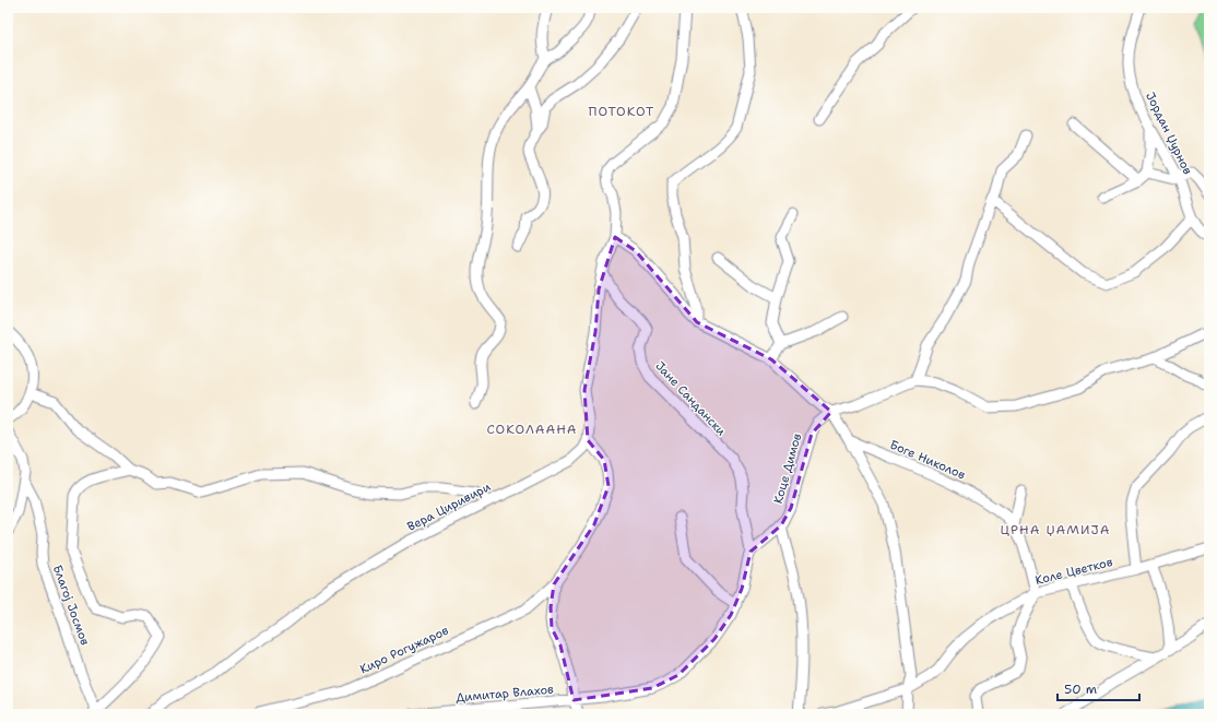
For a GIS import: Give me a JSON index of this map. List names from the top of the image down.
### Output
{
  "streets": {
    "street": [
      "Јордан Џурнов",
      "Јане Сандански",
      "Боге Николов",
      "Коце Димов",
      "Вера Циривири",
      "Коле Цветков",
      "Благој Јосмов",
      "Киро Рогужаров",
      "Димитар Влахов"
    ]
  },
  "crossings": [
    ["Јане Сандански", "Коце Димов"],
    ["Јане Сандански", "Димитар Влахов"],
    ["Боге Николов", "Коле Цветков"],
    ["Коце Димов", "Димитар Влахов"],
    ["Вера Циривири", "Киро Рогужаров"]
  ],
  "districts": ["ПОТОКОТ", "СОКОЛААНА", "ЦРНА ЏАМИЈА"],
  "scale_bar": "50 m"
}
